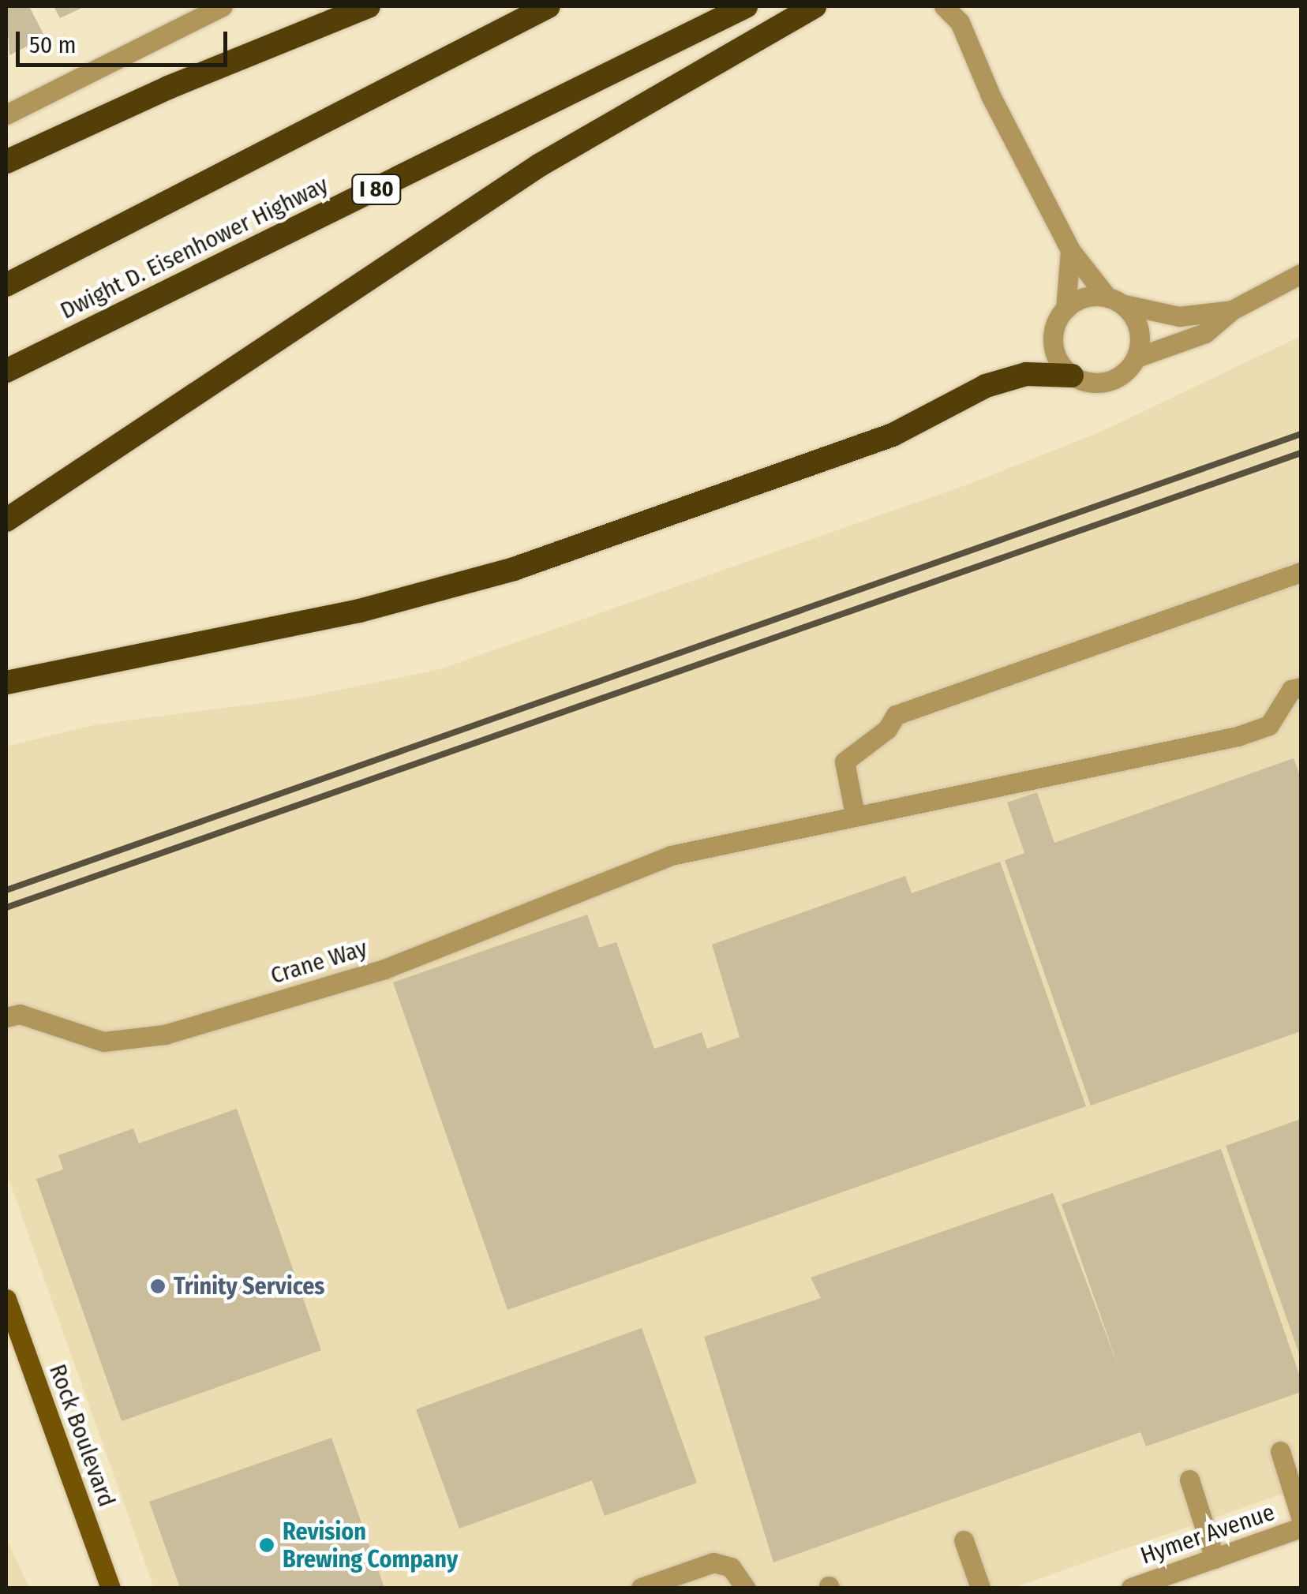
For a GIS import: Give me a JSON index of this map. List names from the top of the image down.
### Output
{
  "streets": {
    "highway": ["I 80", "Dwight D. Eisenhower Highway"],
    "main road": ["Rock Boulevard"],
    "street": ["Crane Way", "Hymer Avenue"]
  },
  "places": ["Trinity Services", "Revision Brewing Company"],
  "scale_bar": "50 m"
}
